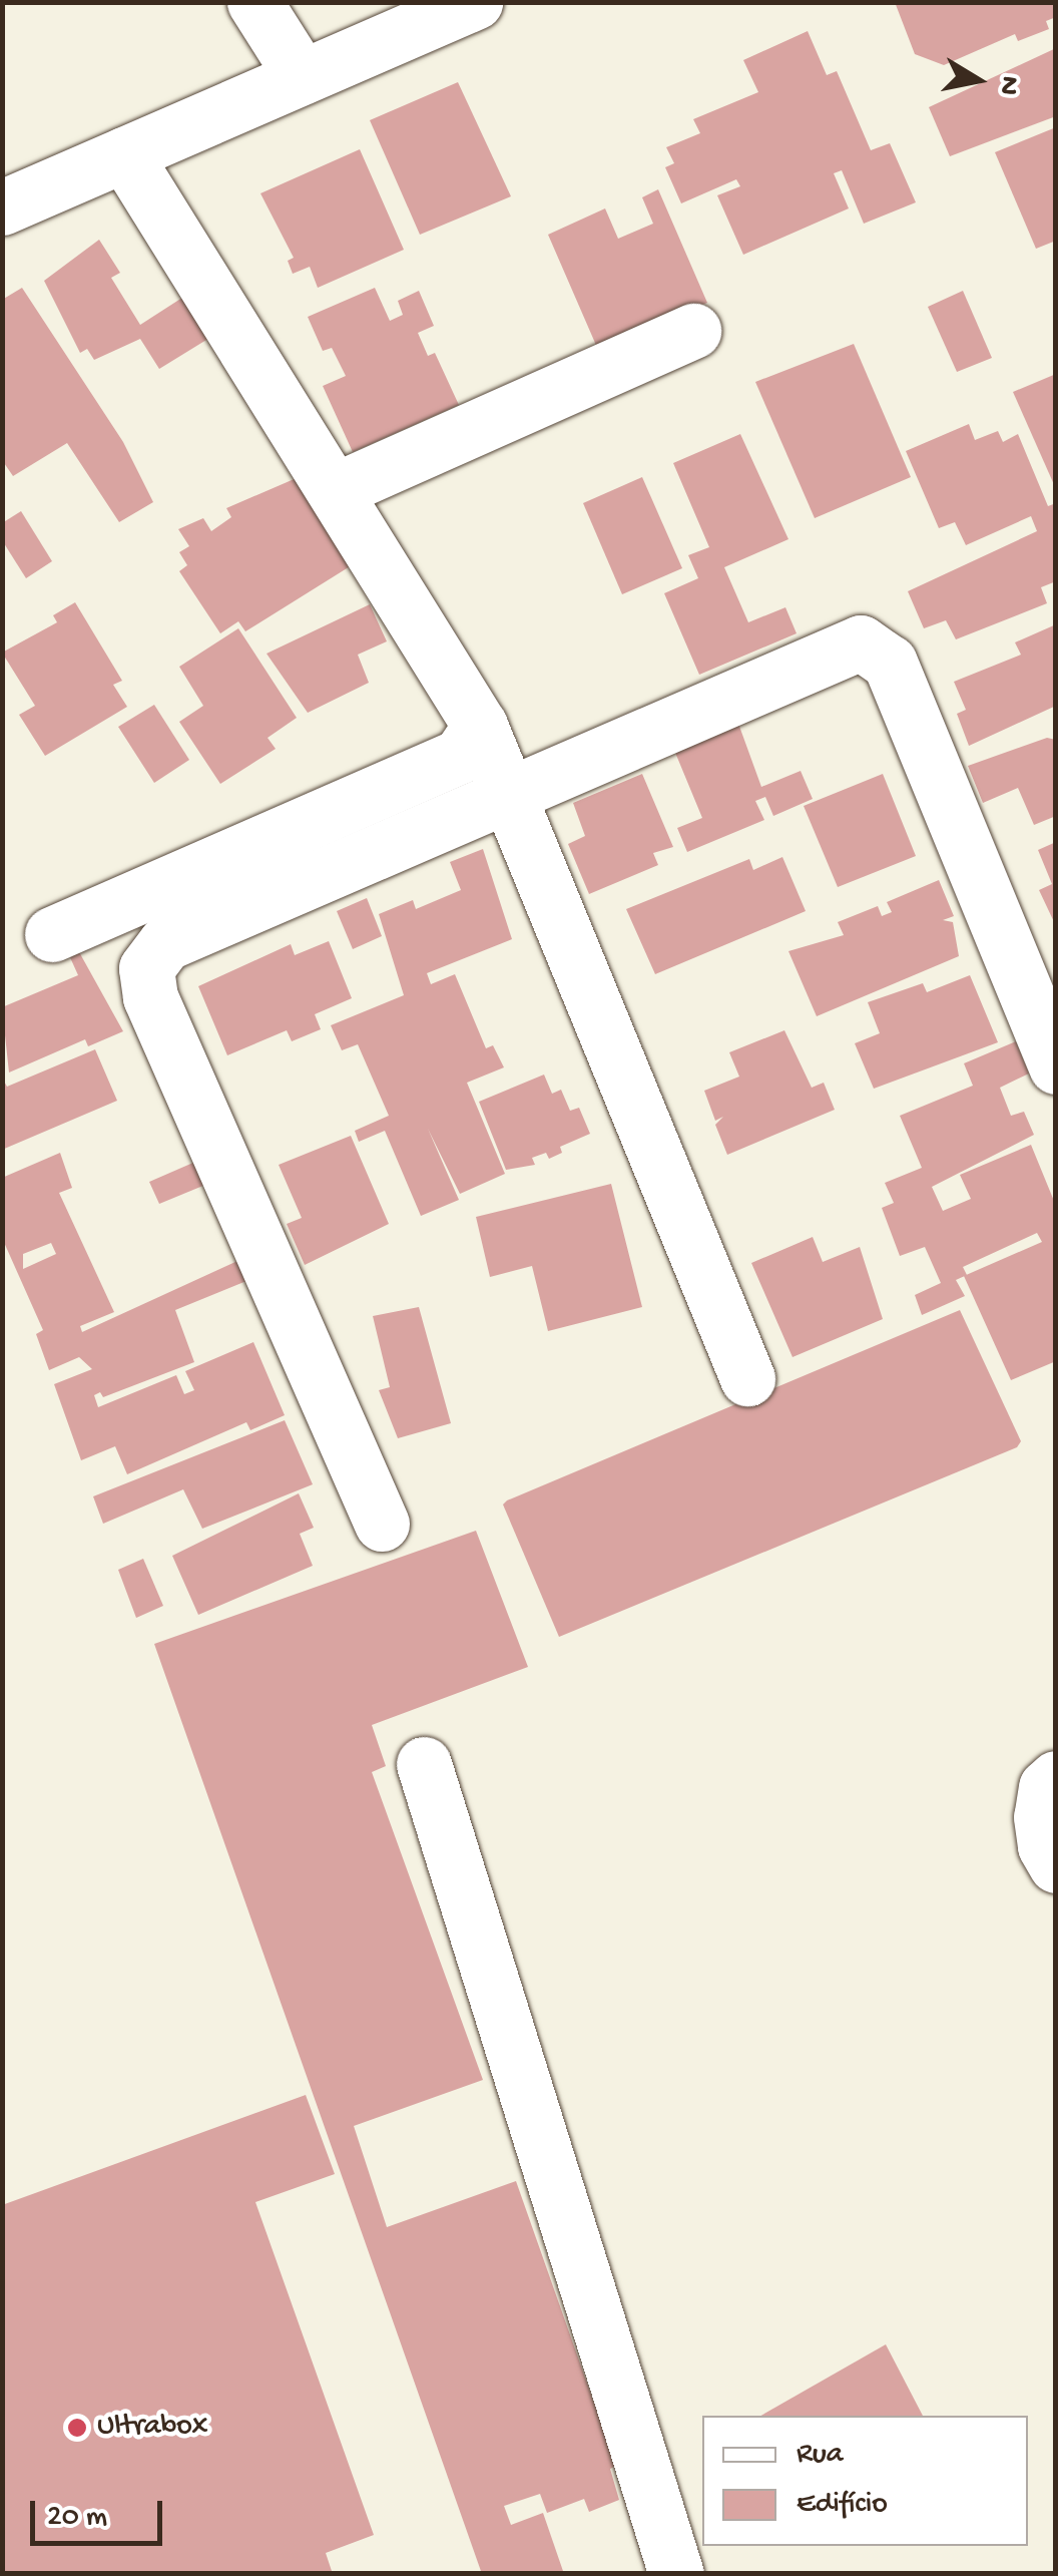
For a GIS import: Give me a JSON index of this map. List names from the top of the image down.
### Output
{
  "places": ["Ultrabox"],
  "legend": ["Rua", "Edifício"],
  "scale_bar": "20 m",
  "north": "right"
}
